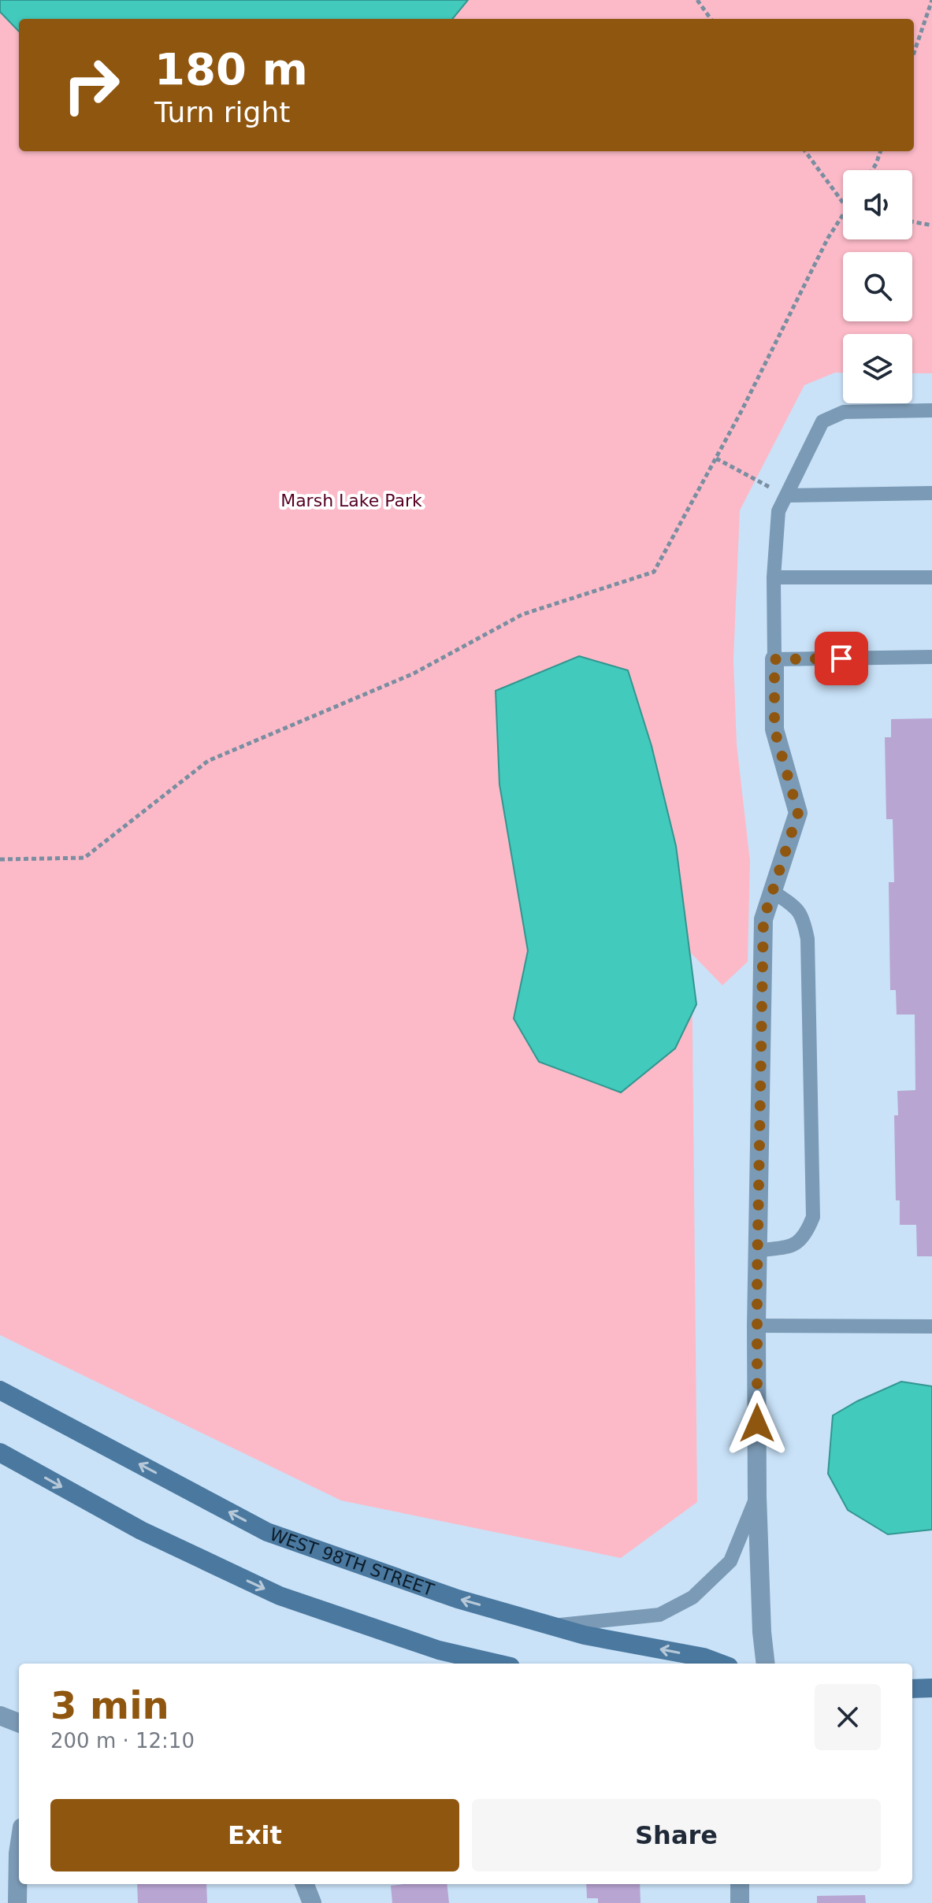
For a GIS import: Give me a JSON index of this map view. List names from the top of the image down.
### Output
{
  "streets": {
    "street": ["WEST 98TH STREET"]
  },
  "parks": ["Marsh Lake Park"],
  "page": {
    "turn": ["180 m", "Turn right"],
    "heading": ["3 min", "200 m · 12:10"],
    "buttons": ["Exit", "Share"]
  }
}
